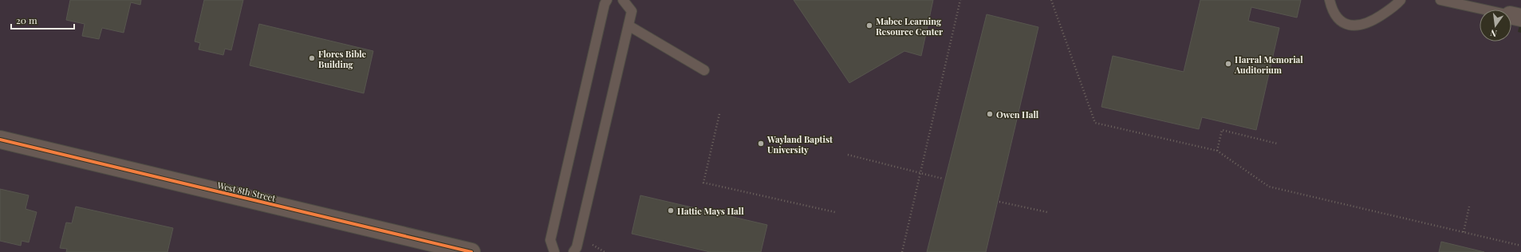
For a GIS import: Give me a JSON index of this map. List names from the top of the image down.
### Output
{
  "streets": {
    "street": ["West 8th Street"]
  },
  "places": [
    "Mabee Learning Resource Center",
    "Flores Bible Building",
    "Harral Memorial Auditorium",
    "Owen Hall",
    "Wayland Baptist University",
    "Hattie Mays Hall"
  ],
  "scale_bar": "20 m",
  "north": "bottom"
}
